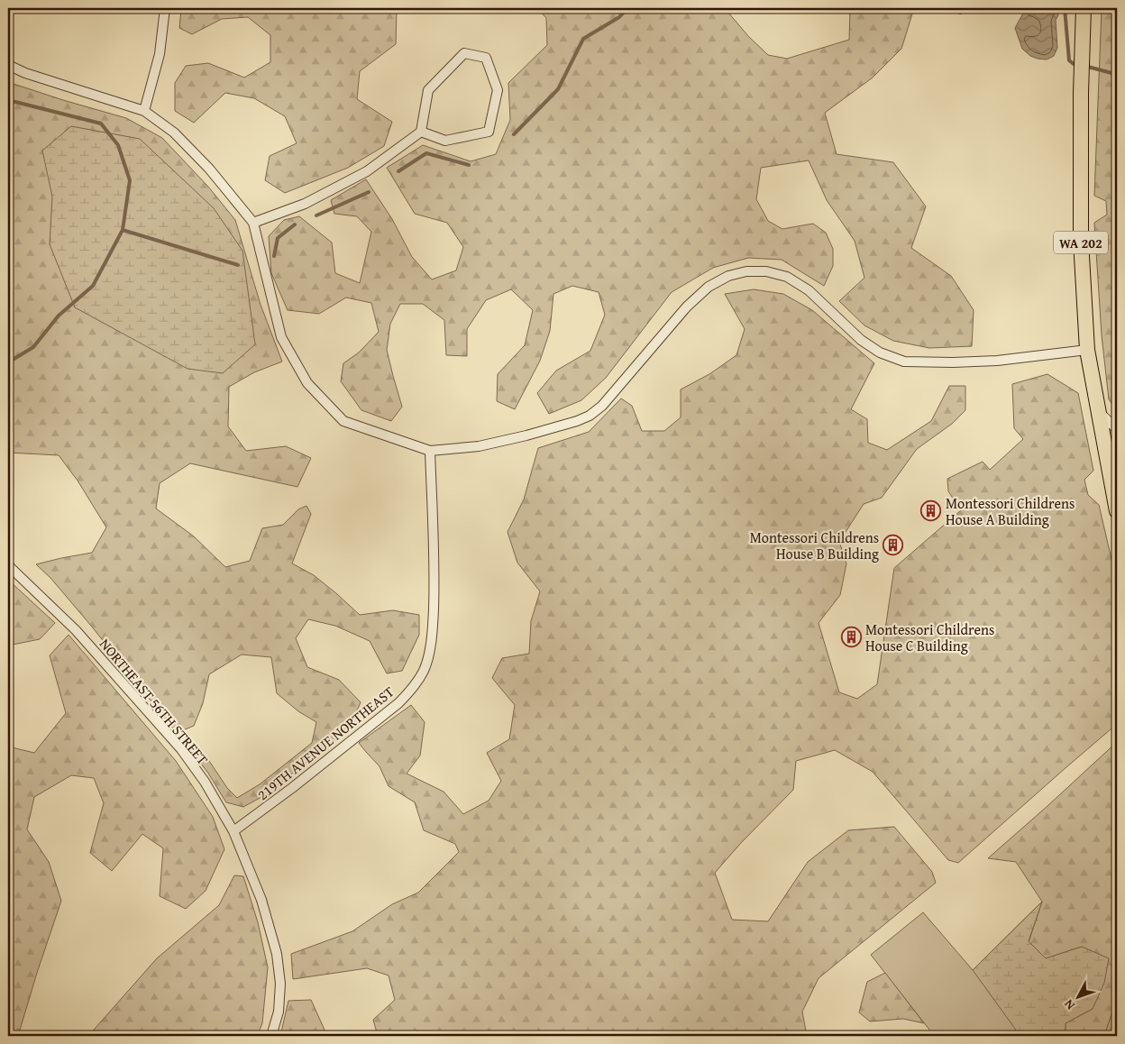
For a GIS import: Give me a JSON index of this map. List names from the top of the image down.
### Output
{
  "streets": {
    "main road": ["WA 202"],
    "street": ["NORTHEAST 56TH STREET", "219TH AVENUE NORTHEAST"]
  },
  "crossings": [
    ["NORTHEAST 56TH STREET", "219TH AVENUE NORTHEAST"]
  ],
  "places": {
    "building": ["Montessori Childrens House A Building", "Montessori Childrens House B Building", "Montessori Childrens House C Building"]
  },
  "north": "bottom left"
}
